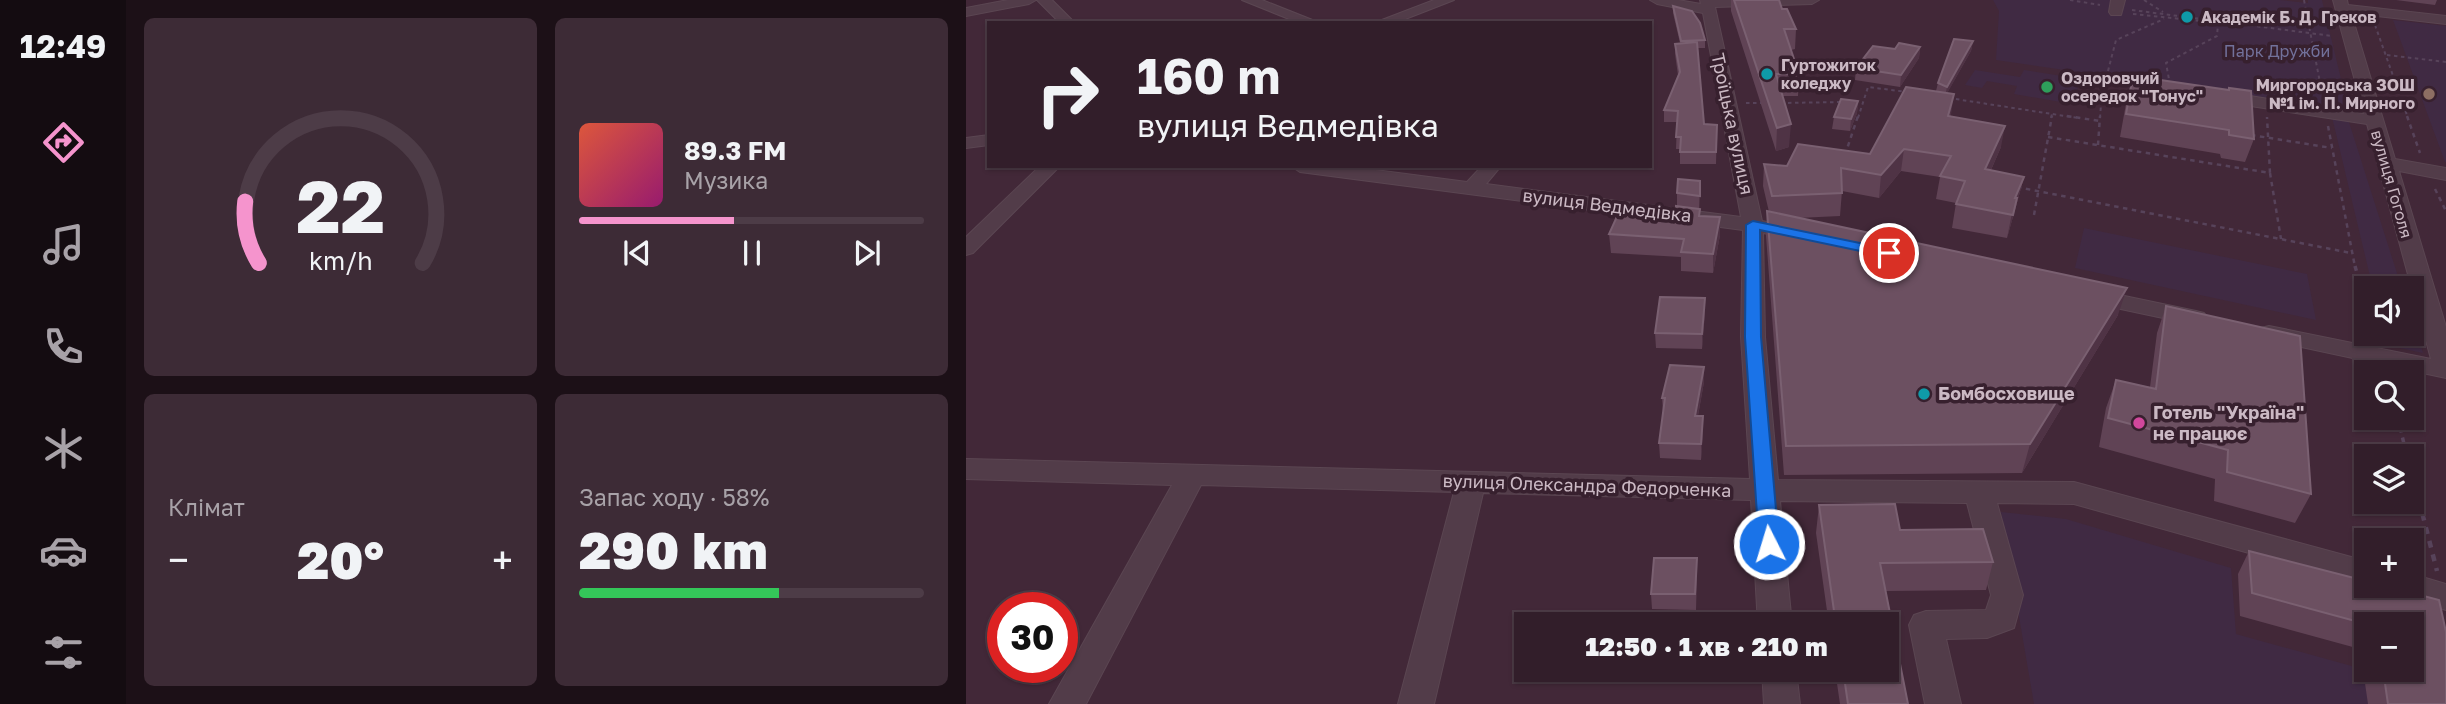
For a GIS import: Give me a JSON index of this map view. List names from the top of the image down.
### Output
{
  "streets": {
    "street": [
      "Троїцька вулиця",
      "вулиця Гоголя",
      "вулиця Ведмедівка",
      "вулиця Олександра Федорченка"
    ]
  },
  "crossings": [
    ["Троїцька вулиця", "вулиця Ведмедівка"],
    ["Троїцька вулиця", "вулиця Олександра Федорченка"]
  ],
  "parks": ["Парк Дружби"],
  "places": [
    "Академік Б. Д. Греков",
    "Гуртожиток коледжу",
    "Оздоровчий осередок \"Тонус\"",
    "Миргородська ЗОШ №1 ім. П. Мирного",
    "Бомбосховище",
    "Готель \"Україна\" не працює"
  ],
  "page": {
    "tabs": "12:49",
    "turn": ["160 m", "вулиця Ведмедівка"],
    "song": ["89.3 FM", "Музика"],
    "map_buttons": ["+", "−"],
    "tile": [
      "Клімат",
      ["Запас ходу · 58%", "290 km"]
    ],
    "heat": ["−", "20°", "+"],
    "limit": "30",
    "trip": "12:50 · 1 хв · 210 m",
    "gauge": ["22", "km/h"]
  }
}
